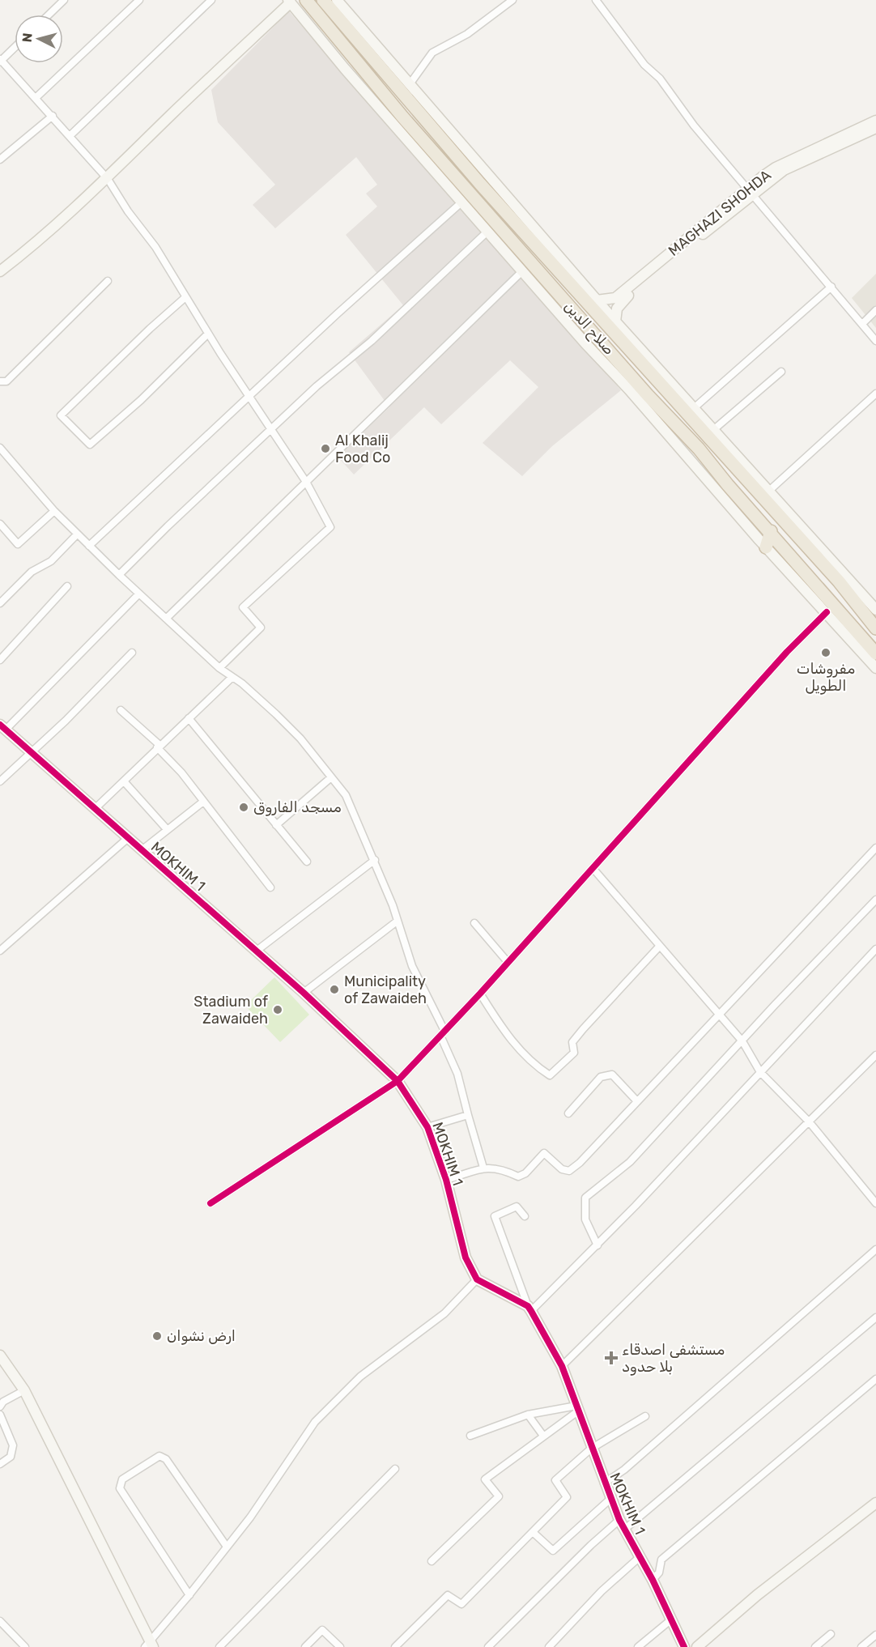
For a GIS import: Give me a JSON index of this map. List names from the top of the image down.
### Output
{
  "streets": {
    "highway": ["صلاح الدين"],
    "street": ["MAGHAZI SHOHDA", "MOKHIM 1"]
  },
  "crossings": [
    ["MAGHAZI SHOHDA", "صلاح الدين"]
  ],
  "places": {
    "other": [
      "Al Khalij Food Co",
      "مفروشات الطويل",
      "مسجد الفاروق",
      "Municipality of Zawaideh",
      "Stadium of Zawaideh",
      "ارض نشوان"
    ],
    "health": ["مستشفى اصدقاء بلا حدود"]
  },
  "north": "left"
}
